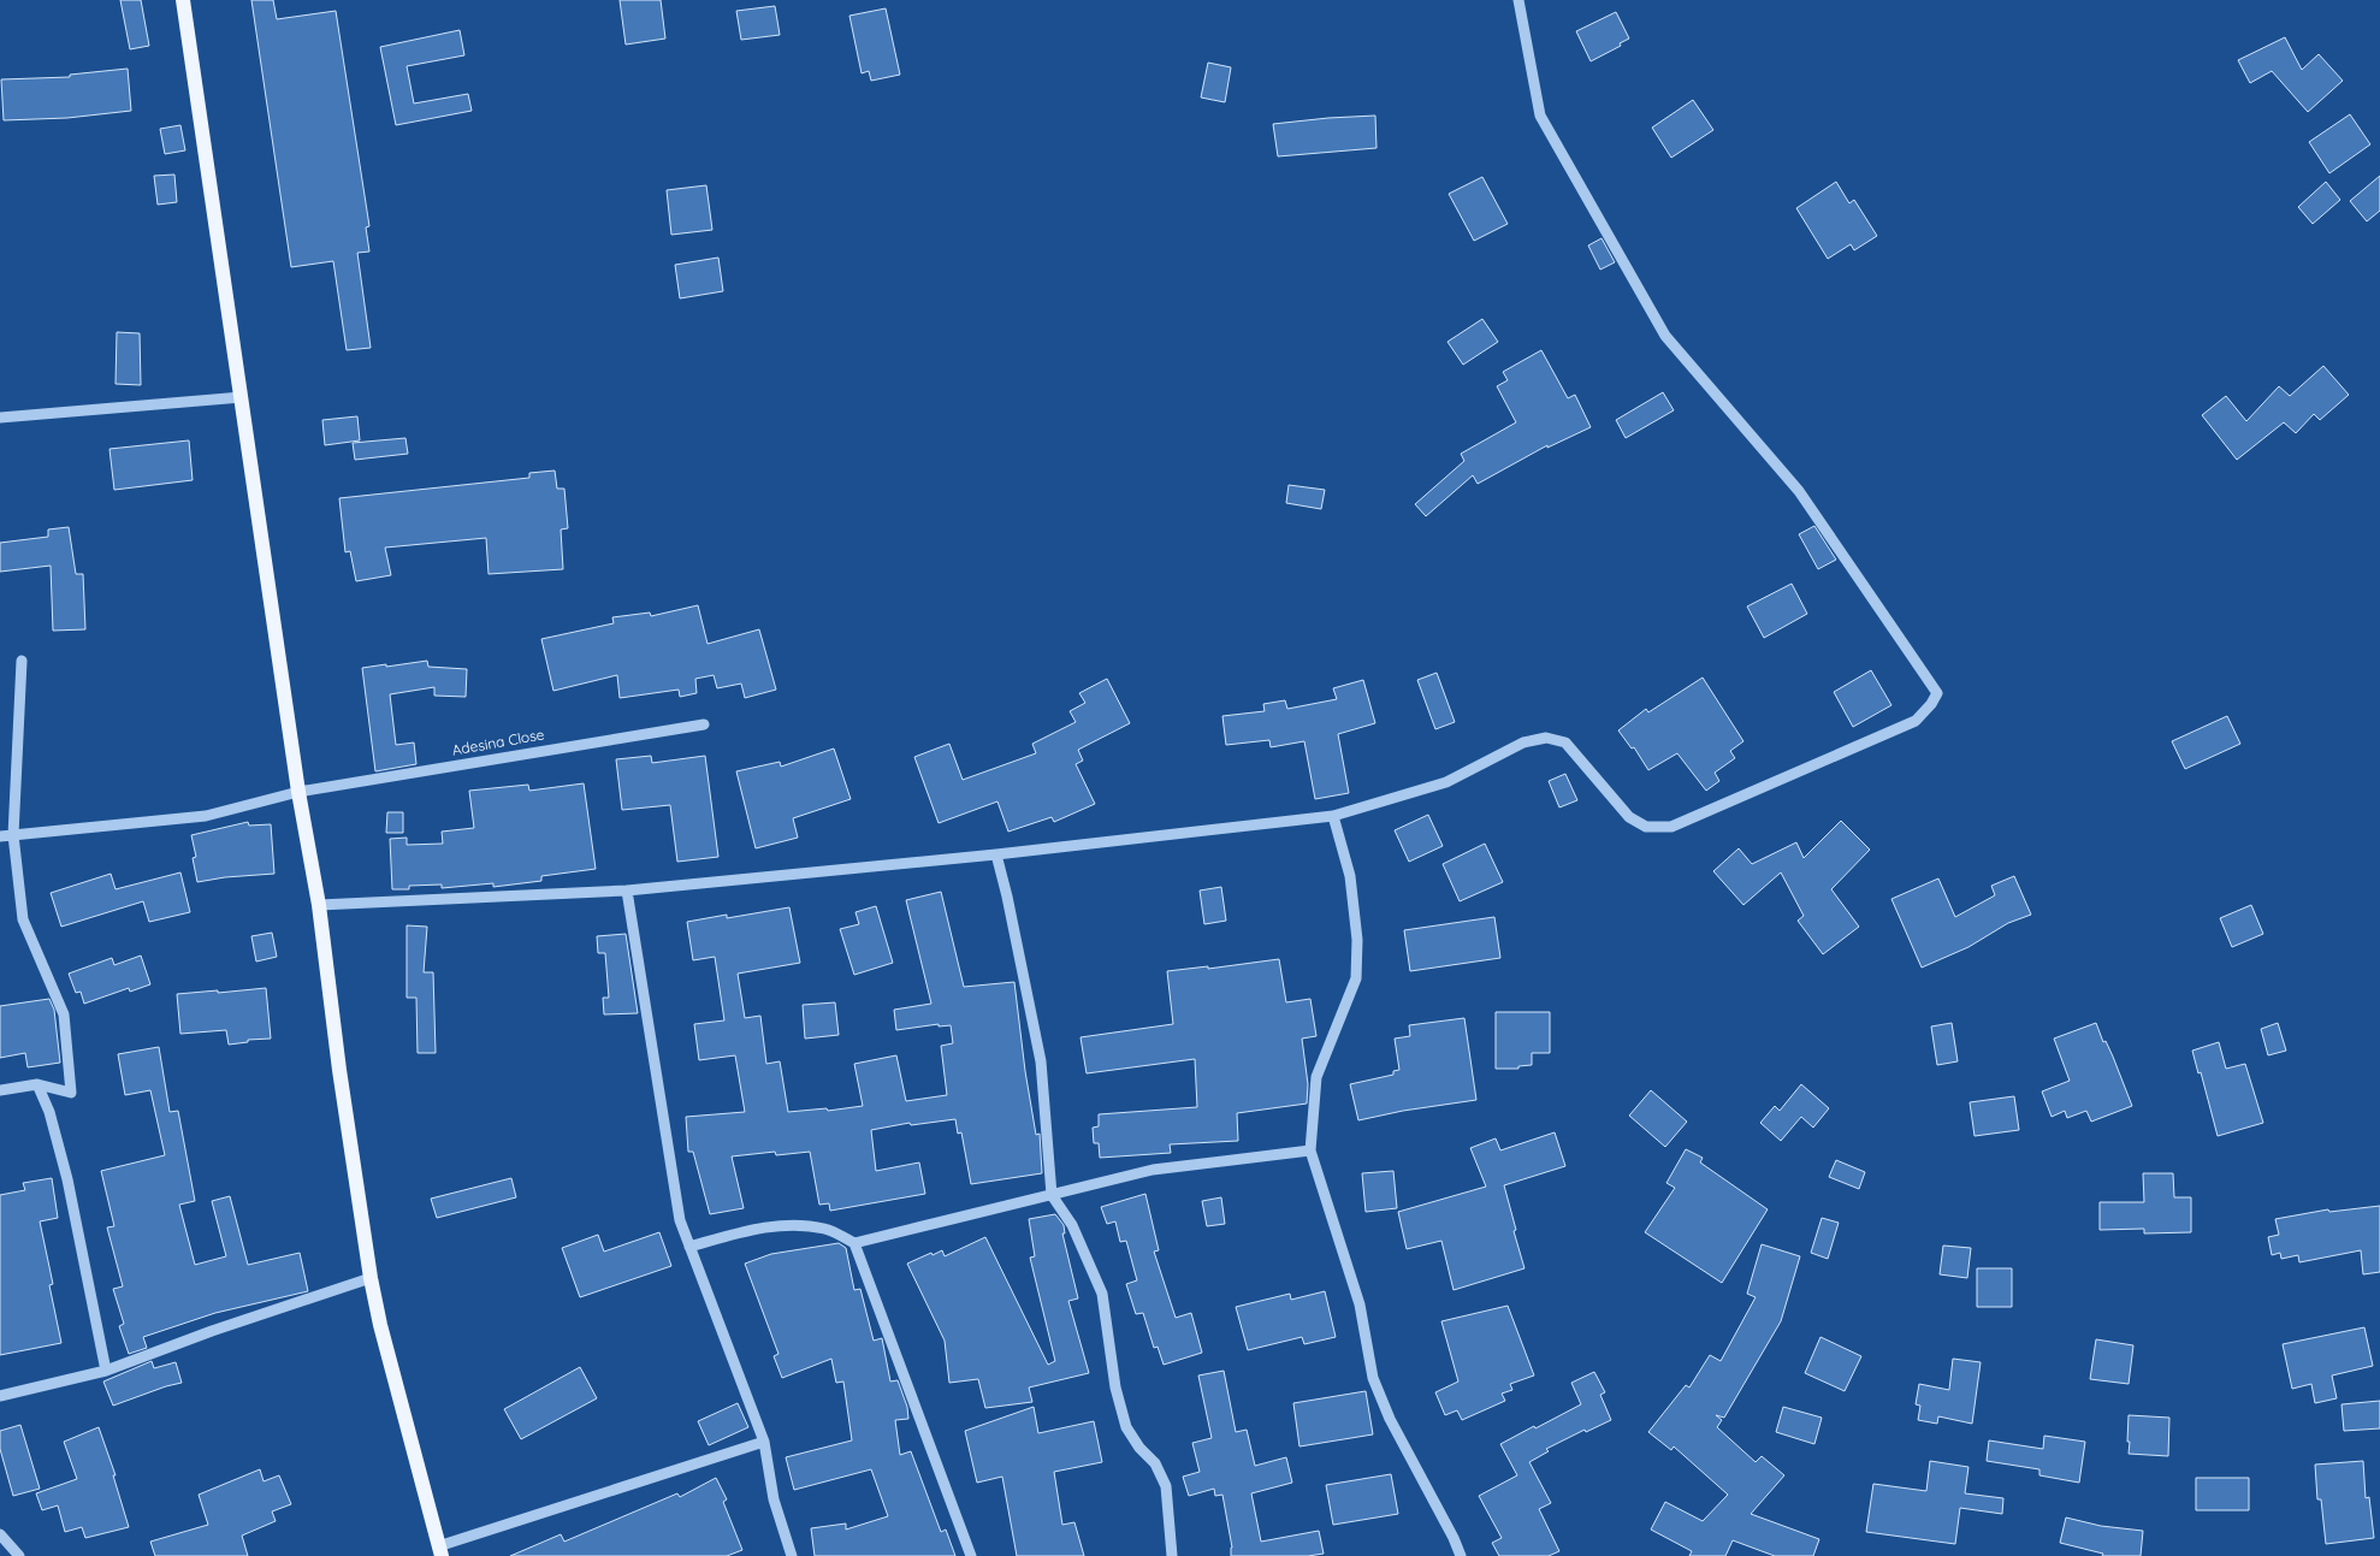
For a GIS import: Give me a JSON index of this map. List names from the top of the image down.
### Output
{
  "streets": {
    "street": ["Adesina Close"]
  }
}
